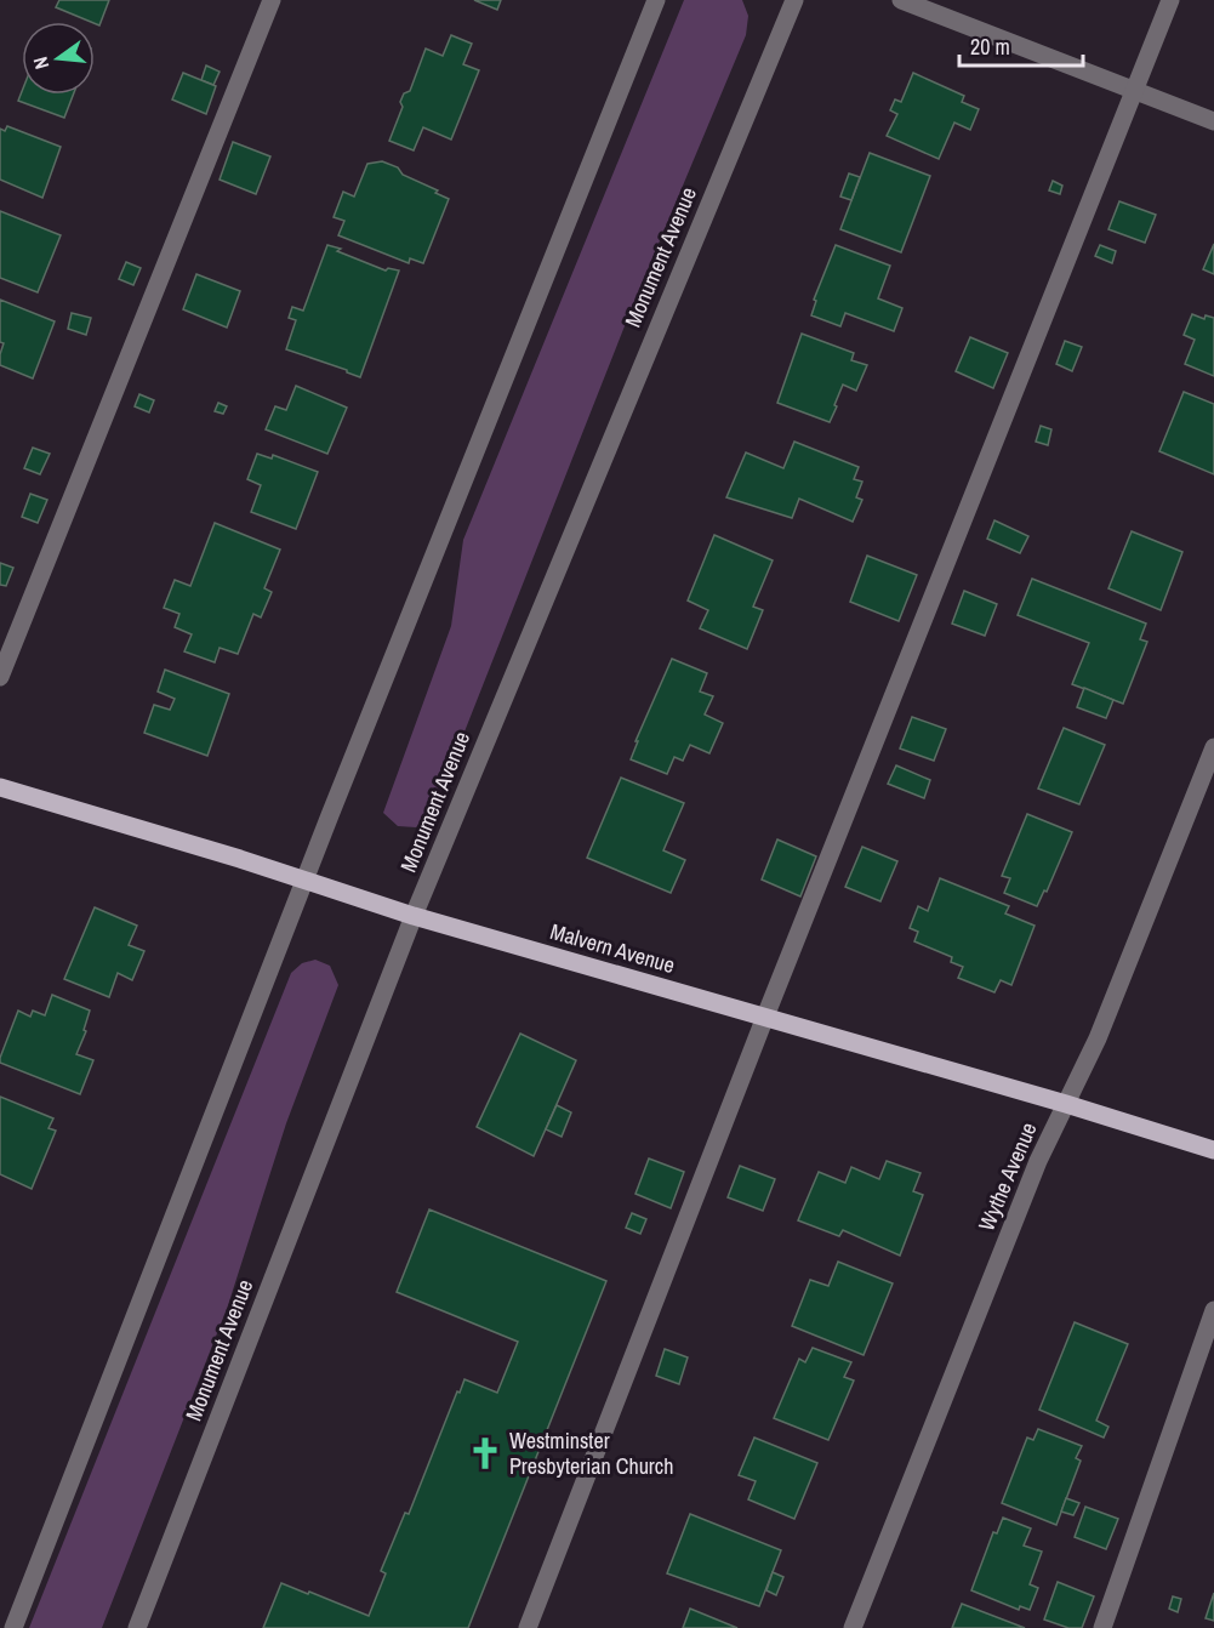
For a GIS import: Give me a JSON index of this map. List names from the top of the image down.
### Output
{
  "streets": {
    "main road": ["Malvern Avenue"],
    "street": ["Monument Avenue", "Wythe Avenue"]
  },
  "crossings": [
    ["Monument Avenue", "Malvern Avenue"],
    ["Malvern Avenue", "Wythe Avenue"]
  ],
  "places": {
    "church": ["Westminster Presbyterian Church"]
  },
  "scale_bar": "20 m",
  "north": "left"
}
